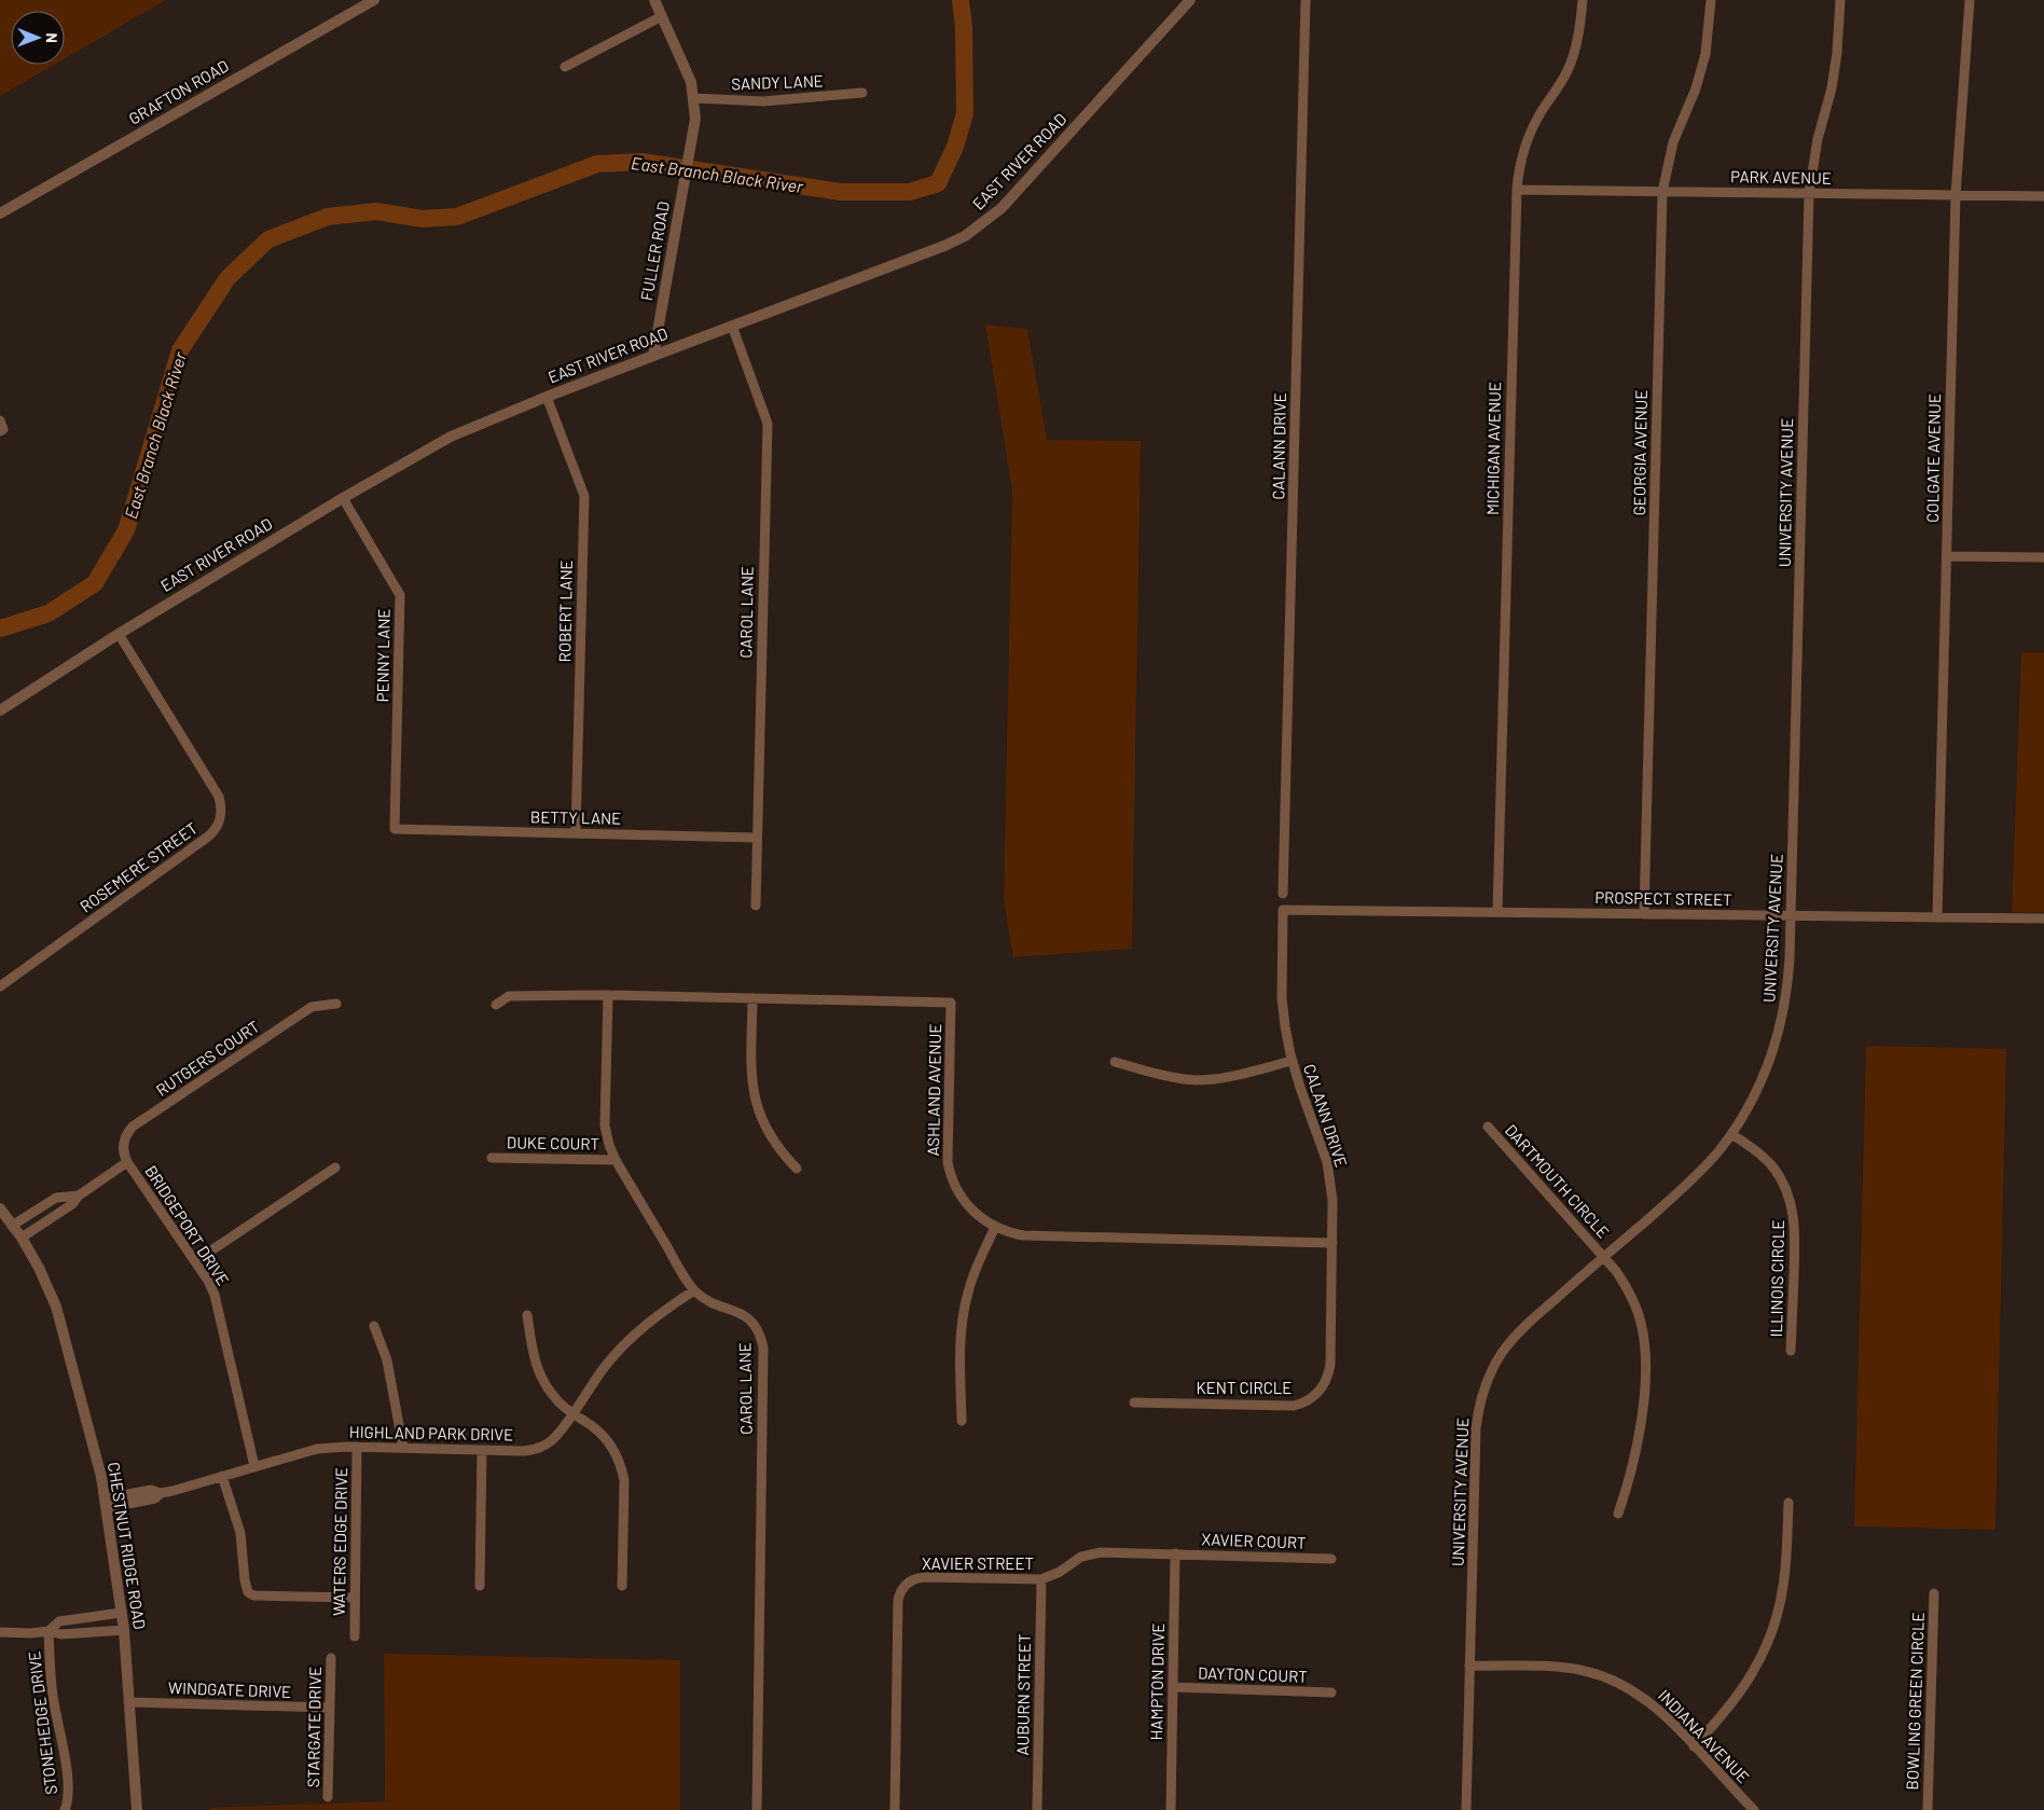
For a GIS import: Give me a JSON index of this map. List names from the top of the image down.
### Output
{
  "streets": {
    "street": [
      "SANDY LANE",
      "GRAFTON ROAD",
      "EAST RIVER ROAD",
      "PARK AVENUE",
      "FULLER ROAD",
      "CALANN DRIVE",
      "MICHIGAN AVENUE",
      "GEORGIA AVENUE",
      "COLGATE AVENUE",
      "UNIVERSITY AVENUE",
      "ROBERT LANE",
      "CAROL LANE",
      "PENNY LANE",
      "BETTY LANE",
      "ROSEMERE STREET",
      "PROSPECT STREET",
      "RUTGERS COURT",
      "ASHLAND AVENUE",
      "DUKE COURT",
      "DARTMOUTH CIRCLE",
      "BRIDGEPORT DRIVE",
      "ILLINOIS CIRCLE",
      "KENT CIRCLE",
      "HIGHLAND PARK DRIVE",
      "WATERS EDGE DRIVE",
      "XAVIER COURT",
      "CHESTNUT RIDGE ROAD",
      "XAVIER STREET",
      "DAYTON COURT",
      "HAMPTON DRIVE",
      "WINDGATE DRIVE",
      "AUBURN STREET",
      "BOWLING GREEN CIRCLE",
      "STONEHEDGE DRIVE",
      "STARGATE DRIVE",
      "INDIANA AVENUE"
    ]
  },
  "crossings": [
    ["SANDY LANE", "FULLER ROAD"],
    ["EAST RIVER ROAD", "FULLER ROAD"],
    ["EAST RIVER ROAD", "ROBERT LANE"],
    ["EAST RIVER ROAD", "CAROL LANE"],
    ["EAST RIVER ROAD", "PENNY LANE"],
    ["EAST RIVER ROAD", "ROSEMERE STREET"],
    ["PARK AVENUE", "MICHIGAN AVENUE"],
    ["PARK AVENUE", "GEORGIA AVENUE"],
    ["PARK AVENUE", "COLGATE AVENUE"],
    ["PARK AVENUE", "UNIVERSITY AVENUE"],
    ["CALANN DRIVE", "PROSPECT STREET"],
    ["CALANN DRIVE", "ASHLAND AVENUE"],
    ["CALANN DRIVE", "KENT CIRCLE"],
    ["MICHIGAN AVENUE", "PROSPECT STREET"],
    ["GEORGIA AVENUE", "PROSPECT STREET"],
    ["COLGATE AVENUE", "PROSPECT STREET"],
    ["UNIVERSITY AVENUE", "PROSPECT STREET"],
    ["UNIVERSITY AVENUE", "DARTMOUTH CIRCLE"],
    ["UNIVERSITY AVENUE", "ILLINOIS CIRCLE"],
    ["UNIVERSITY AVENUE", "INDIANA AVENUE"],
    ["ROBERT LANE", "BETTY LANE"],
    ["CAROL LANE", "BETTY LANE"],
    ["CAROL LANE", "ASHLAND AVENUE"],
    ["CAROL LANE", "DUKE COURT"],
    ["CAROL LANE", "HIGHLAND PARK DRIVE"],
    ["PENNY LANE", "BETTY LANE"],
    ["RUTGERS COURT", "BRIDGEPORT DRIVE"],
    ["BRIDGEPORT DRIVE", "HIGHLAND PARK DRIVE"],
    ["BRIDGEPORT DRIVE", "CHESTNUT RIDGE ROAD"],
    ["HIGHLAND PARK DRIVE", "WATERS EDGE DRIVE"],
    ["HIGHLAND PARK DRIVE", "CHESTNUT RIDGE ROAD"],
    ["XAVIER COURT", "XAVIER STREET"],
    ["XAVIER COURT", "HAMPTON DRIVE"],
    ["CHESTNUT RIDGE ROAD", "WINDGATE DRIVE"],
    ["XAVIER STREET", "HAMPTON DRIVE"],
    ["XAVIER STREET", "AUBURN STREET"],
    ["DAYTON COURT", "HAMPTON DRIVE"],
    ["WINDGATE DRIVE", "STARGATE DRIVE"]
  ],
  "water": ["East Branch Black River"],
  "north": "right"
}
